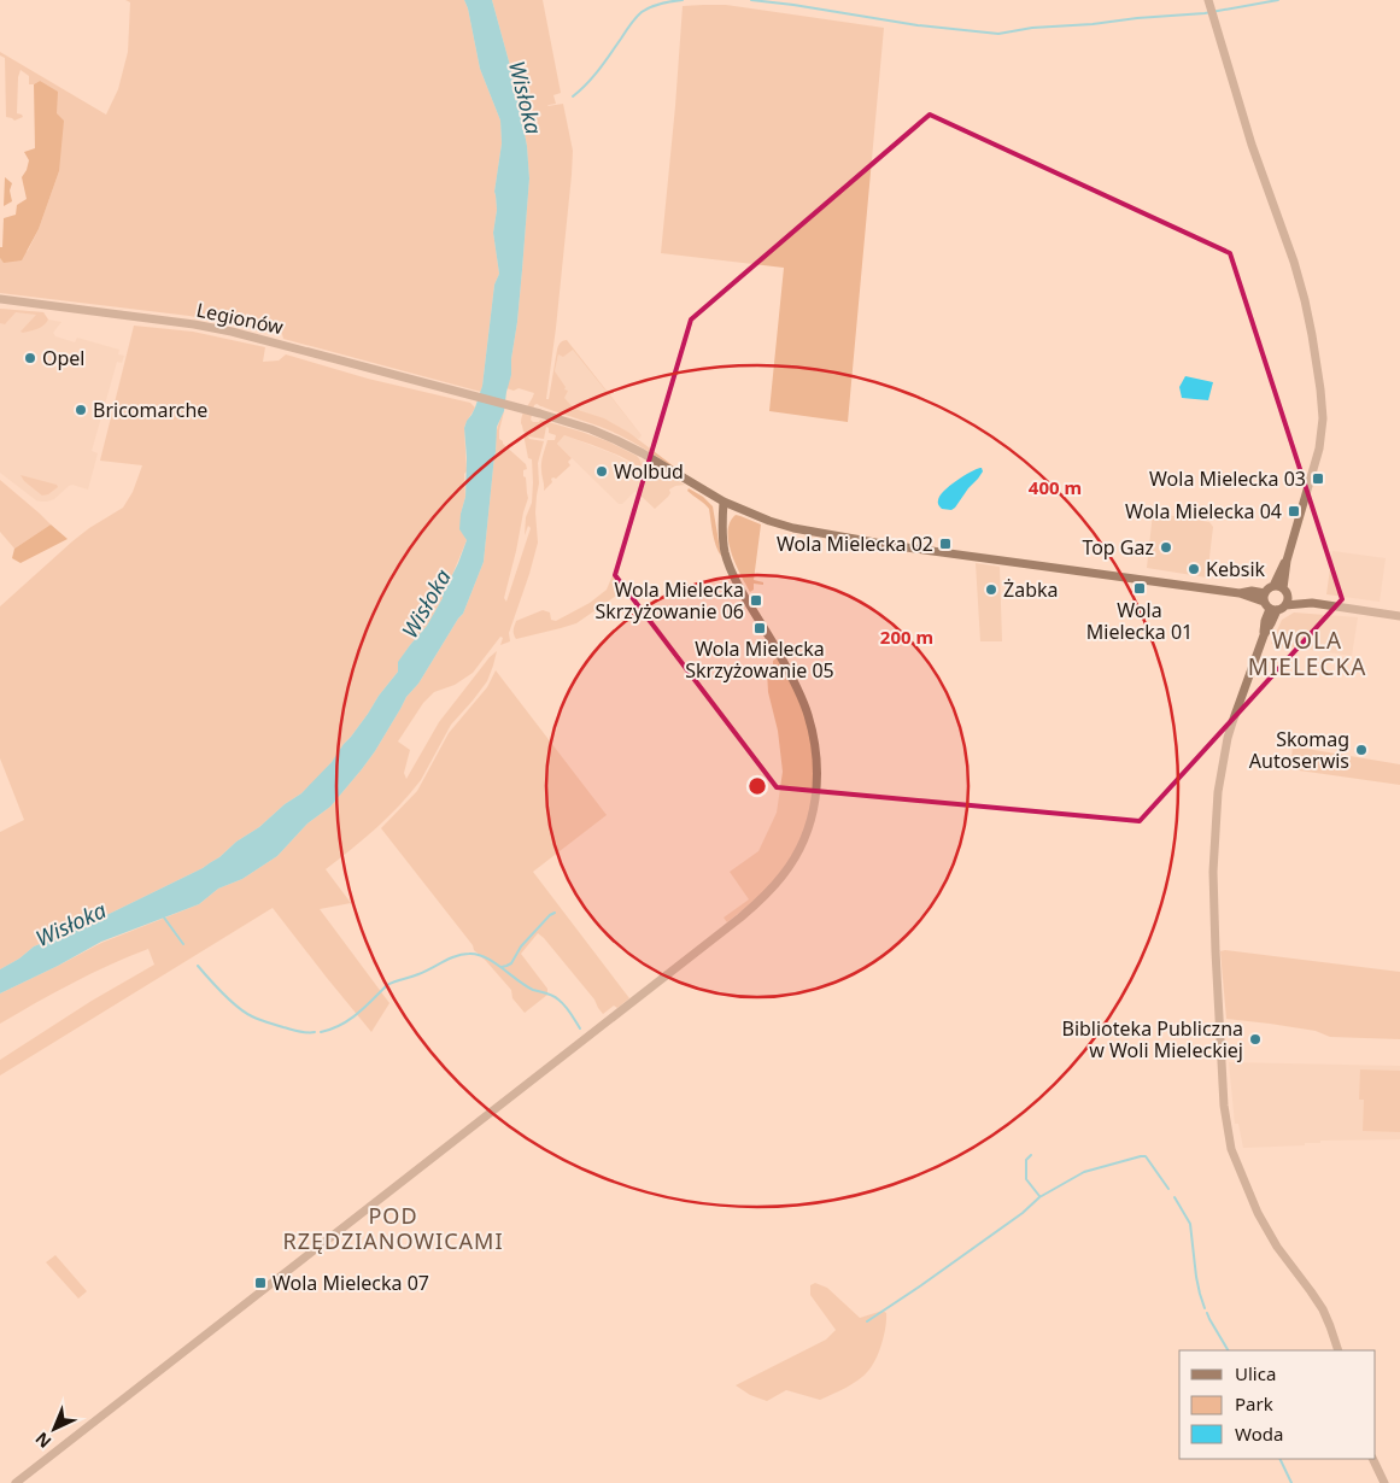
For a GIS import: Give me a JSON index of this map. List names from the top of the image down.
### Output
{
  "streets": {
    "street": ["Legionów"]
  },
  "districts": ["WOLA MIELECKA", "POD RZĘDZIANOWICAMI"],
  "water": ["Wisłoka"],
  "places": {
    "other": [
      "Opel",
      "Bricomarche",
      "Wolbud",
      "Top Gaz",
      "Kebsik",
      "Żabka",
      "Skomag Autoserwis",
      "Biblioteka Publiczna w Woli Mieleckiej"
    ],
    "transit": [
      "Wola Mielecka 03",
      "Wola Mielecka 04",
      "Wola Mielecka 02",
      "Wola Mielecka 01",
      "Wola Mielecka Skrzyżowanie 06",
      "Wola Mielecka Skrzyżowanie 05",
      "Wola Mielecka 07"
    ]
  },
  "legend": ["Ulica", "Park", "Woda"],
  "north": "bottom left",
  "rings": ["400 m", "200 m"]
}
